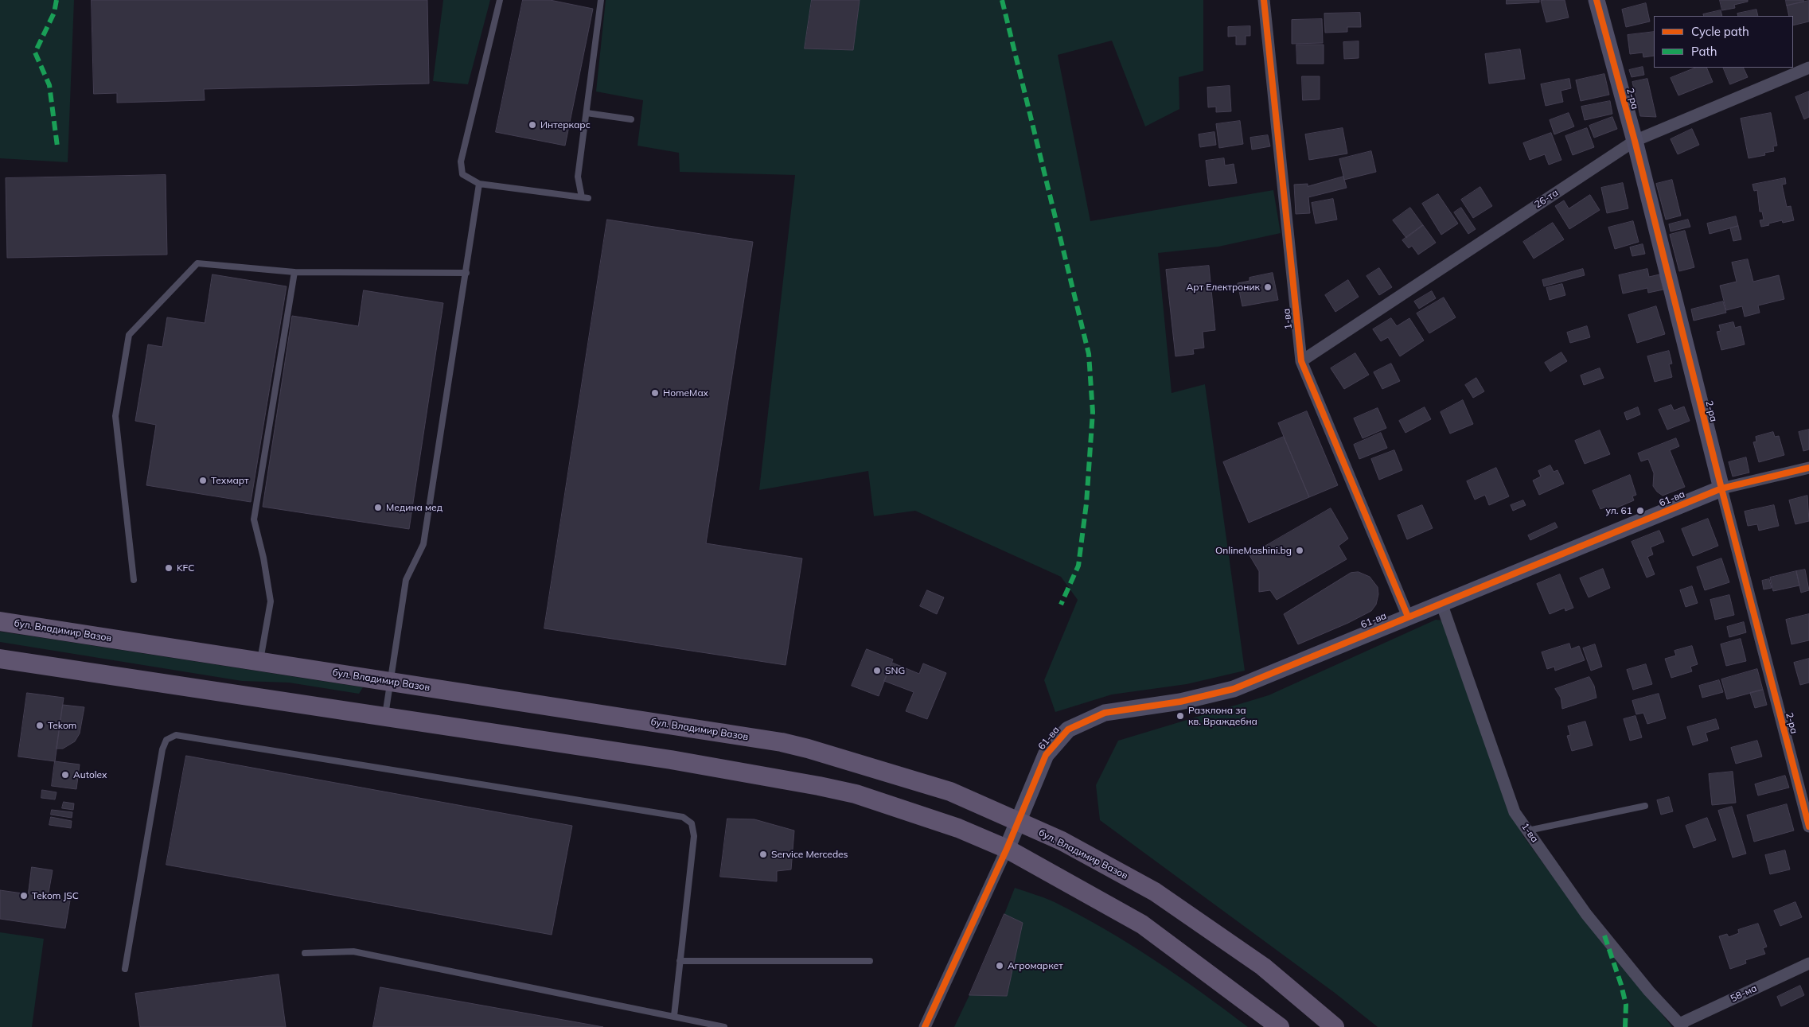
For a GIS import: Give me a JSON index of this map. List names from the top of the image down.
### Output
{
  "streets": {
    "main road": ["бул. Владимир Вазов"],
    "street": [
      "2-ра",
      "26-та",
      "1-ва",
      "61-ва",
      "58-ма"
    ]
  },
  "crossings": [
    ["2-ра", "26-та"],
    ["2-ра", "61-ва"],
    ["26-та", "1-ва"],
    ["1-ва", "61-ва"],
    ["1-ва", "58-ма"],
    ["61-ва", "бул. Владимир Вазов"]
  ],
  "places": [
    "Интеркарс",
    "Арт Електроник",
    "HomeMax",
    "Техмарт",
    "Медина мед",
    "ул. 61",
    "ОnlineMashini.bg",
    "KFC",
    "SNG",
    "Разклона за кв. Враждебна",
    "Tekom",
    "Autolex",
    "Service Mercedes",
    "Tekom JSC",
    "Агромаркет"
  ],
  "legend": ["Cycle path", "Path"]
}
